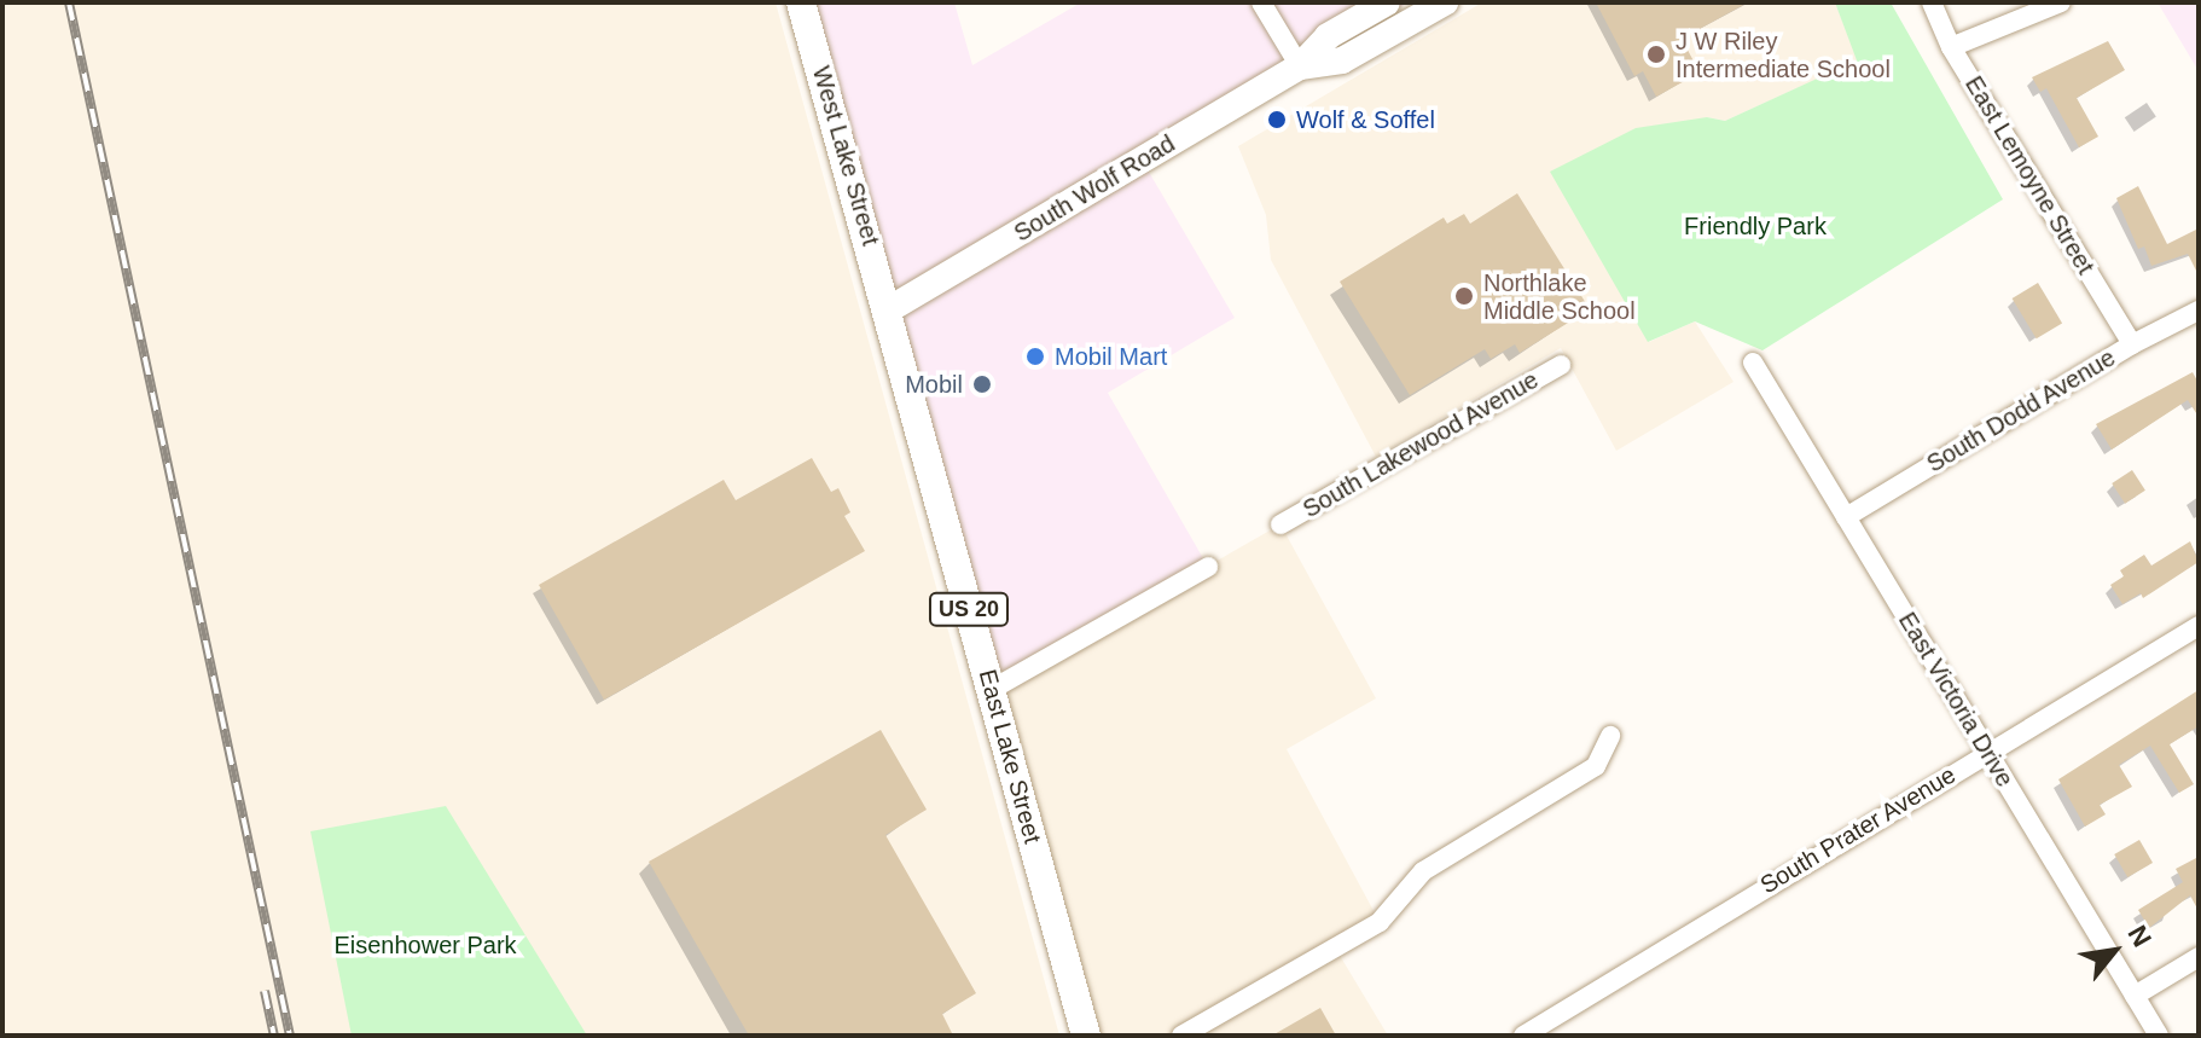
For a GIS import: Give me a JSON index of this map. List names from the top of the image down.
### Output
{
  "streets": {
    "main road": [
      "West Lake Street",
      "South Wolf Road",
      "US 20",
      "East Lake Street"
    ],
    "street": [
      "East Lemoyne Street",
      "South Dodd Avenue",
      "South Lakewood Avenue",
      "East Victoria Drive",
      "South Prater Avenue"
    ]
  },
  "crossings": [
    ["West Lake Street", "South Wolf Road"],
    ["West Lake Street", "East Lake Street"],
    ["East Lemoyne Street", "South Dodd Avenue"],
    ["South Wolf Road", "East Lake Street"],
    ["South Dodd Avenue", "East Victoria Drive"],
    ["East Victoria Drive", "South Prater Avenue"]
  ],
  "parks": ["Friendly Park", "Eisenhower Park"],
  "places": [
    "J W Riley Intermediate School",
    "Wolf & Soffel",
    "Northlake Middle School",
    "Mobil Mart",
    "Mobil"
  ],
  "north": "top right"
}
